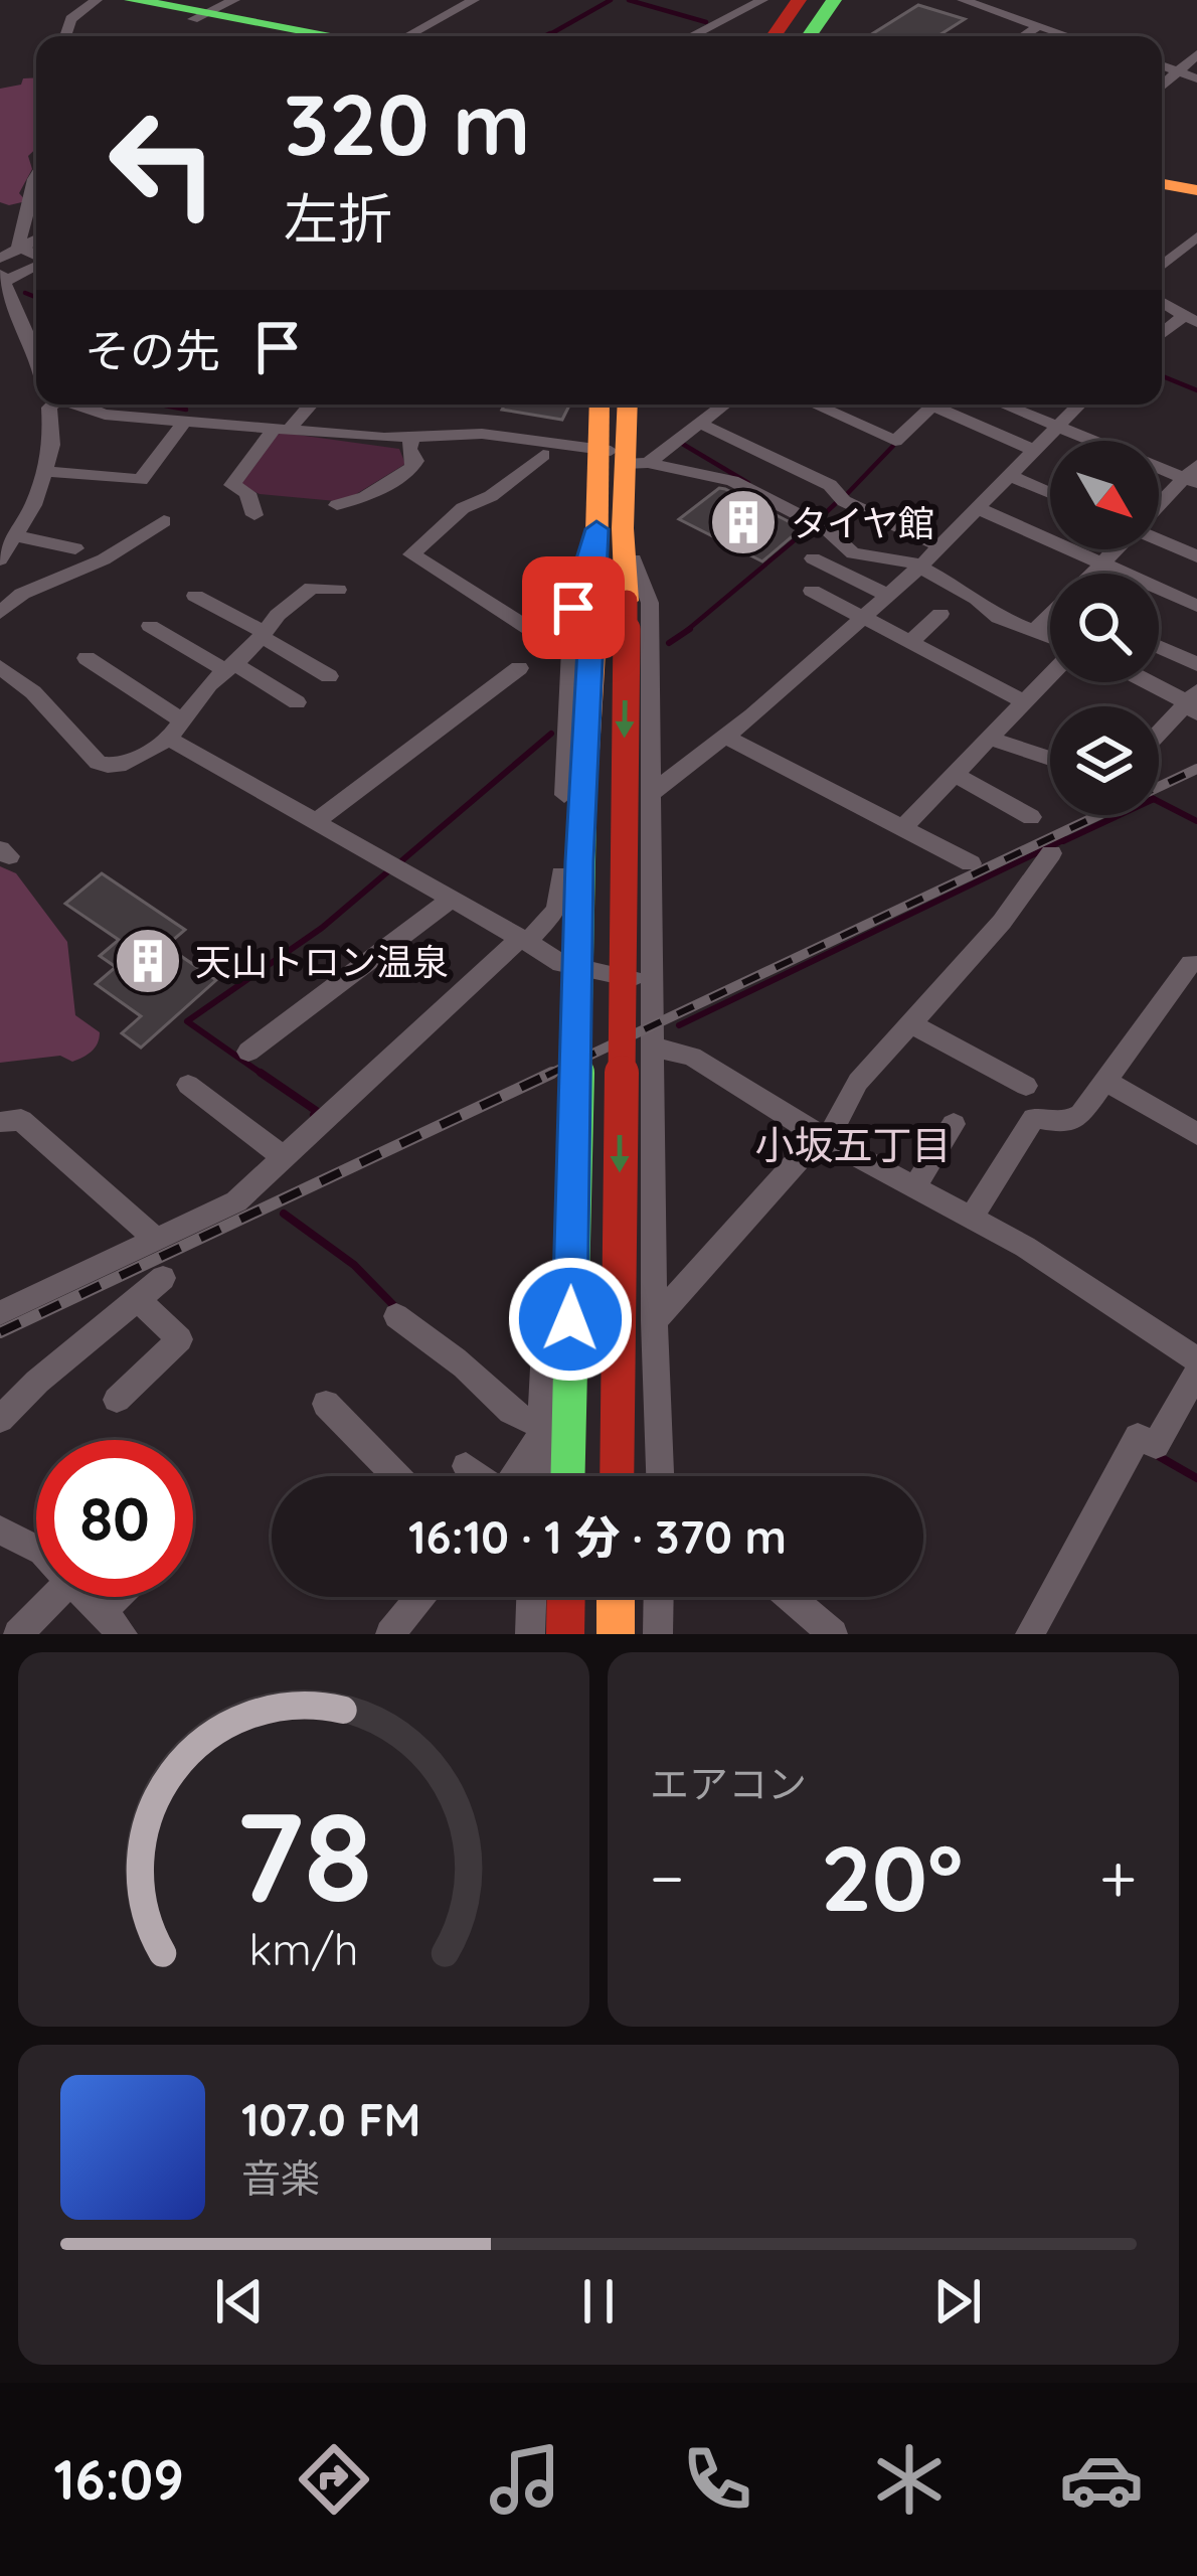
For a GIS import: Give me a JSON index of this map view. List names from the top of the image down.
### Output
{
  "districts": ["小坂五丁目"],
  "places": {
    "building": ["タイヤ館", "天山トロン温泉"]
  },
  "north": "bottom right",
  "page": {
    "turn": ["320 m", "左折"],
    "then": "その先",
    "limit": "80",
    "trip": "16:10 · 1 分 · 370 m",
    "tile": "エアコン",
    "heat": ["−", "20°", "+"],
    "song": ["107.0 FM", "音楽"],
    "tabs": "16:09",
    "gauge": ["78", "km/h"]
  }
}
